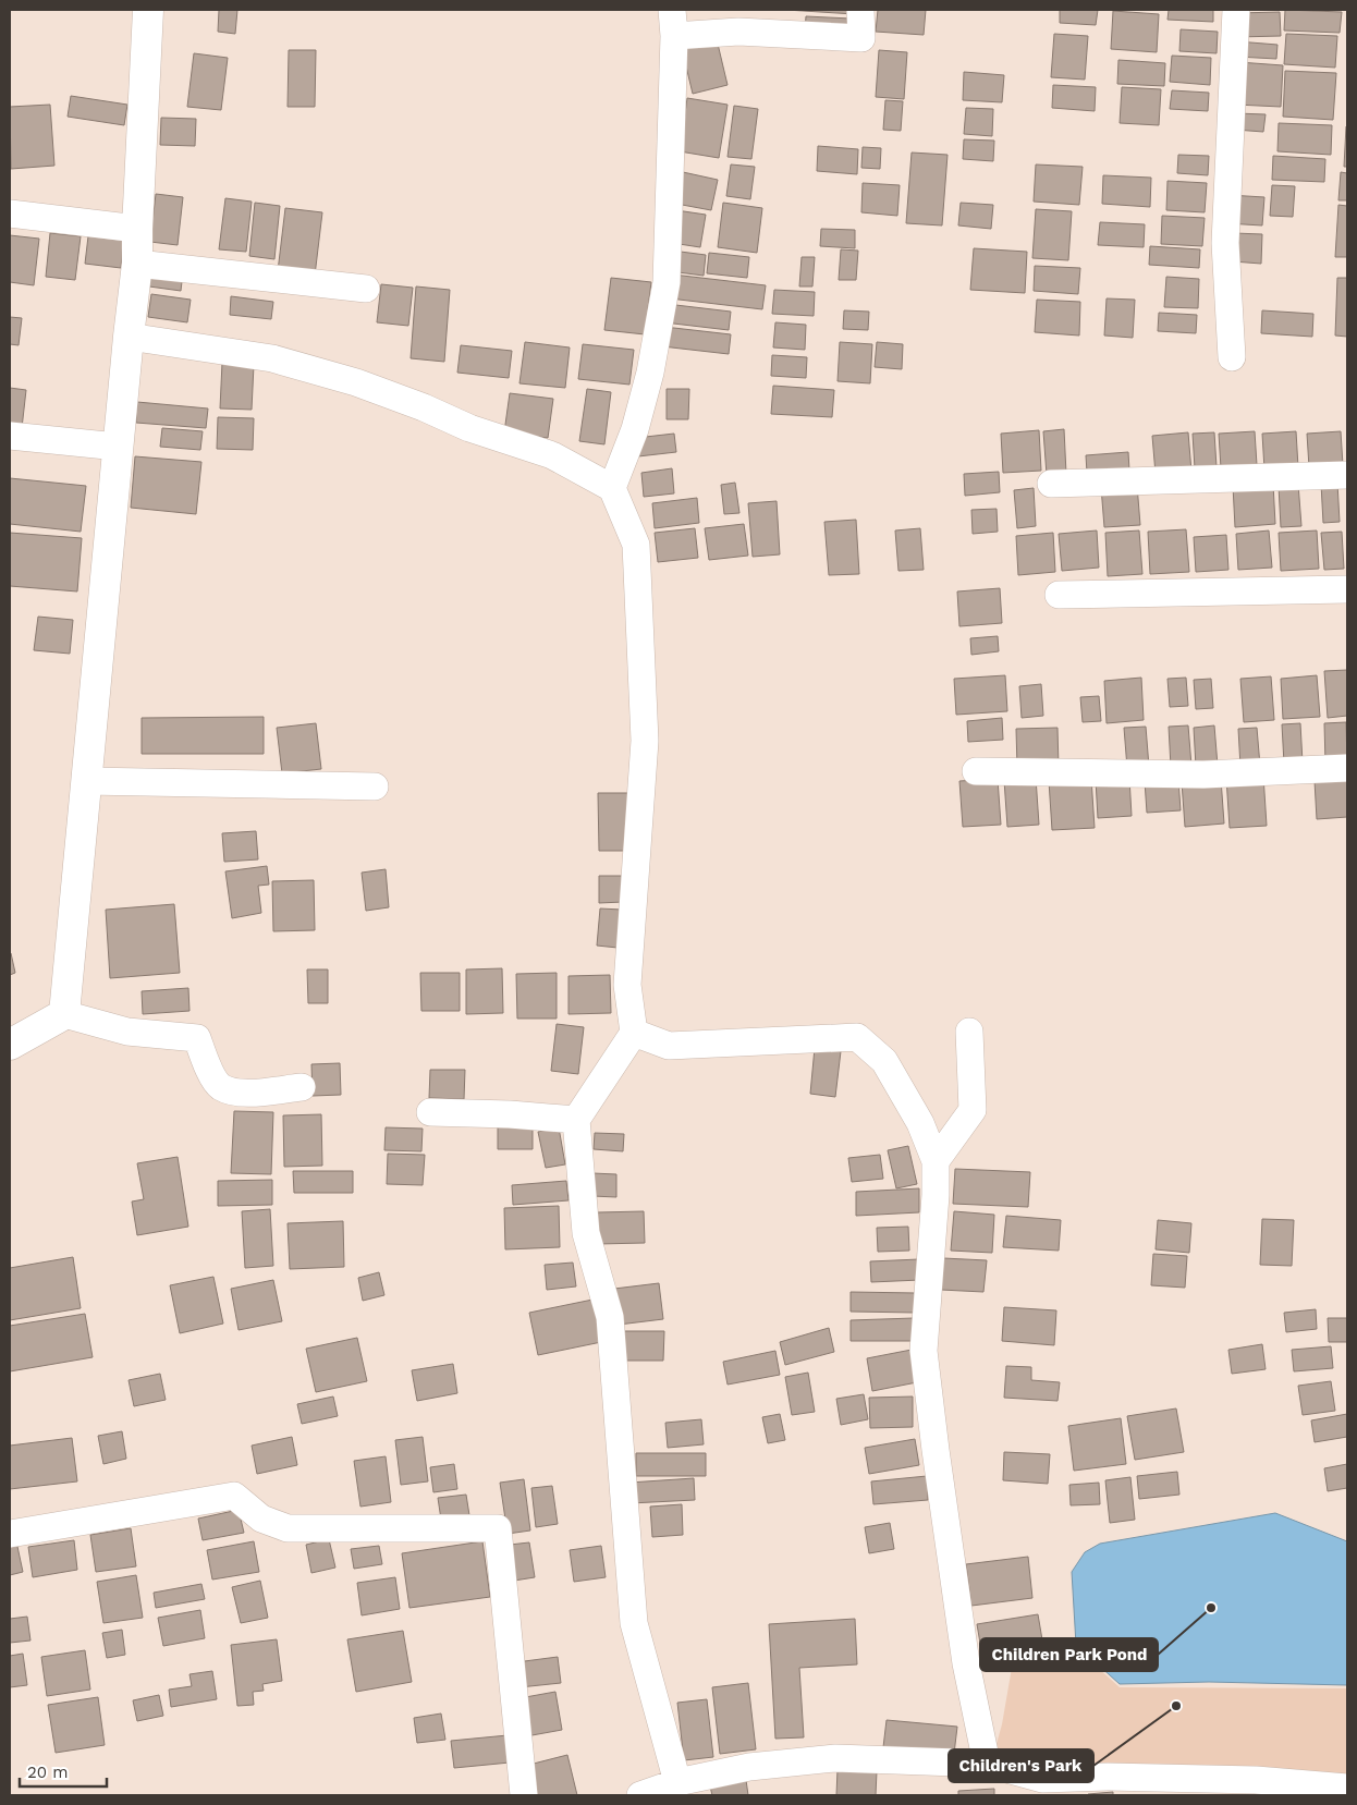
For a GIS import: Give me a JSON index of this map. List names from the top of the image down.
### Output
{
  "places": ["Children Park Pond", "Children's Park"],
  "scale_bar": "20 m"
}
